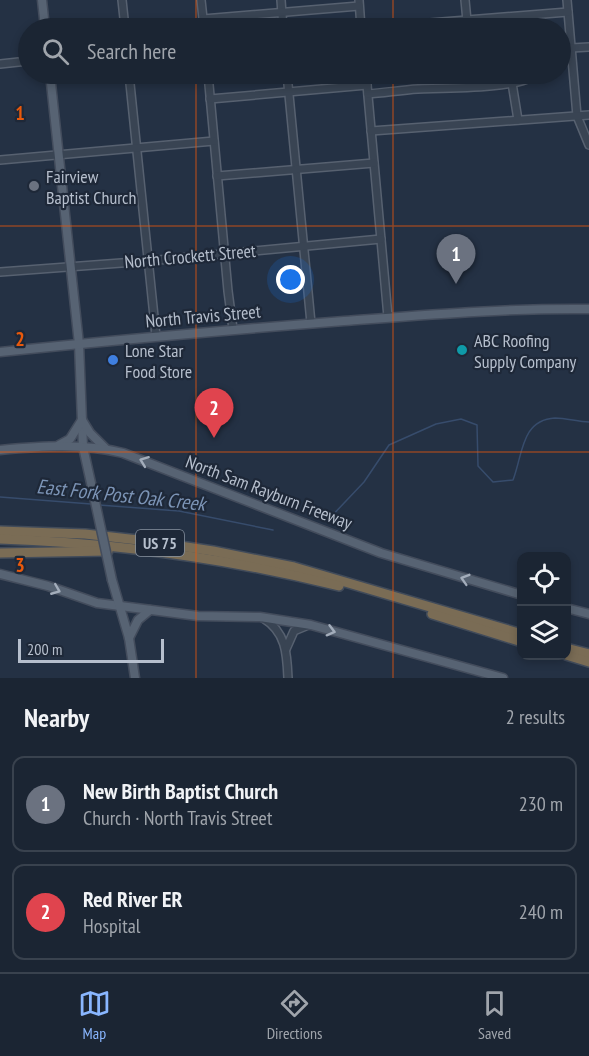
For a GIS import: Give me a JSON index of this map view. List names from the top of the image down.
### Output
{
  "streets": {
    "highway": ["US 75"],
    "main road": ["North Travis Street", "North Sam Rayburn Freeway"],
    "street": ["North Crockett Street"]
  },
  "one_way": ["North Sam Rayburn Freeway"],
  "water": ["East Fork Post Oak Creek"],
  "places": ["Fairview Baptist Church", "ABC Roofing Supply Company", "Lone Star Food Store"],
  "scale_bar": "200 m",
  "page": {
    "search": "Search here",
    "pins": ["1", "2"],
    "scale": "200 m",
    "heading": ["Nearby", "2 results"],
    "list": [
      {
        "mark": "1",
        "name": "New Birth Baptist Church",
        "note": "Church · North Travis Street",
        "value": "230 m"
      },
      {
        "mark": "2",
        "name": "Red River ER",
        "note": "Hospital",
        "value": "240 m"
      }
    ],
    "nav": ["Map", "Directions", "Saved"]
  },
  "grid": {
    "rows": ["1", "2", "3"]
  }
}
